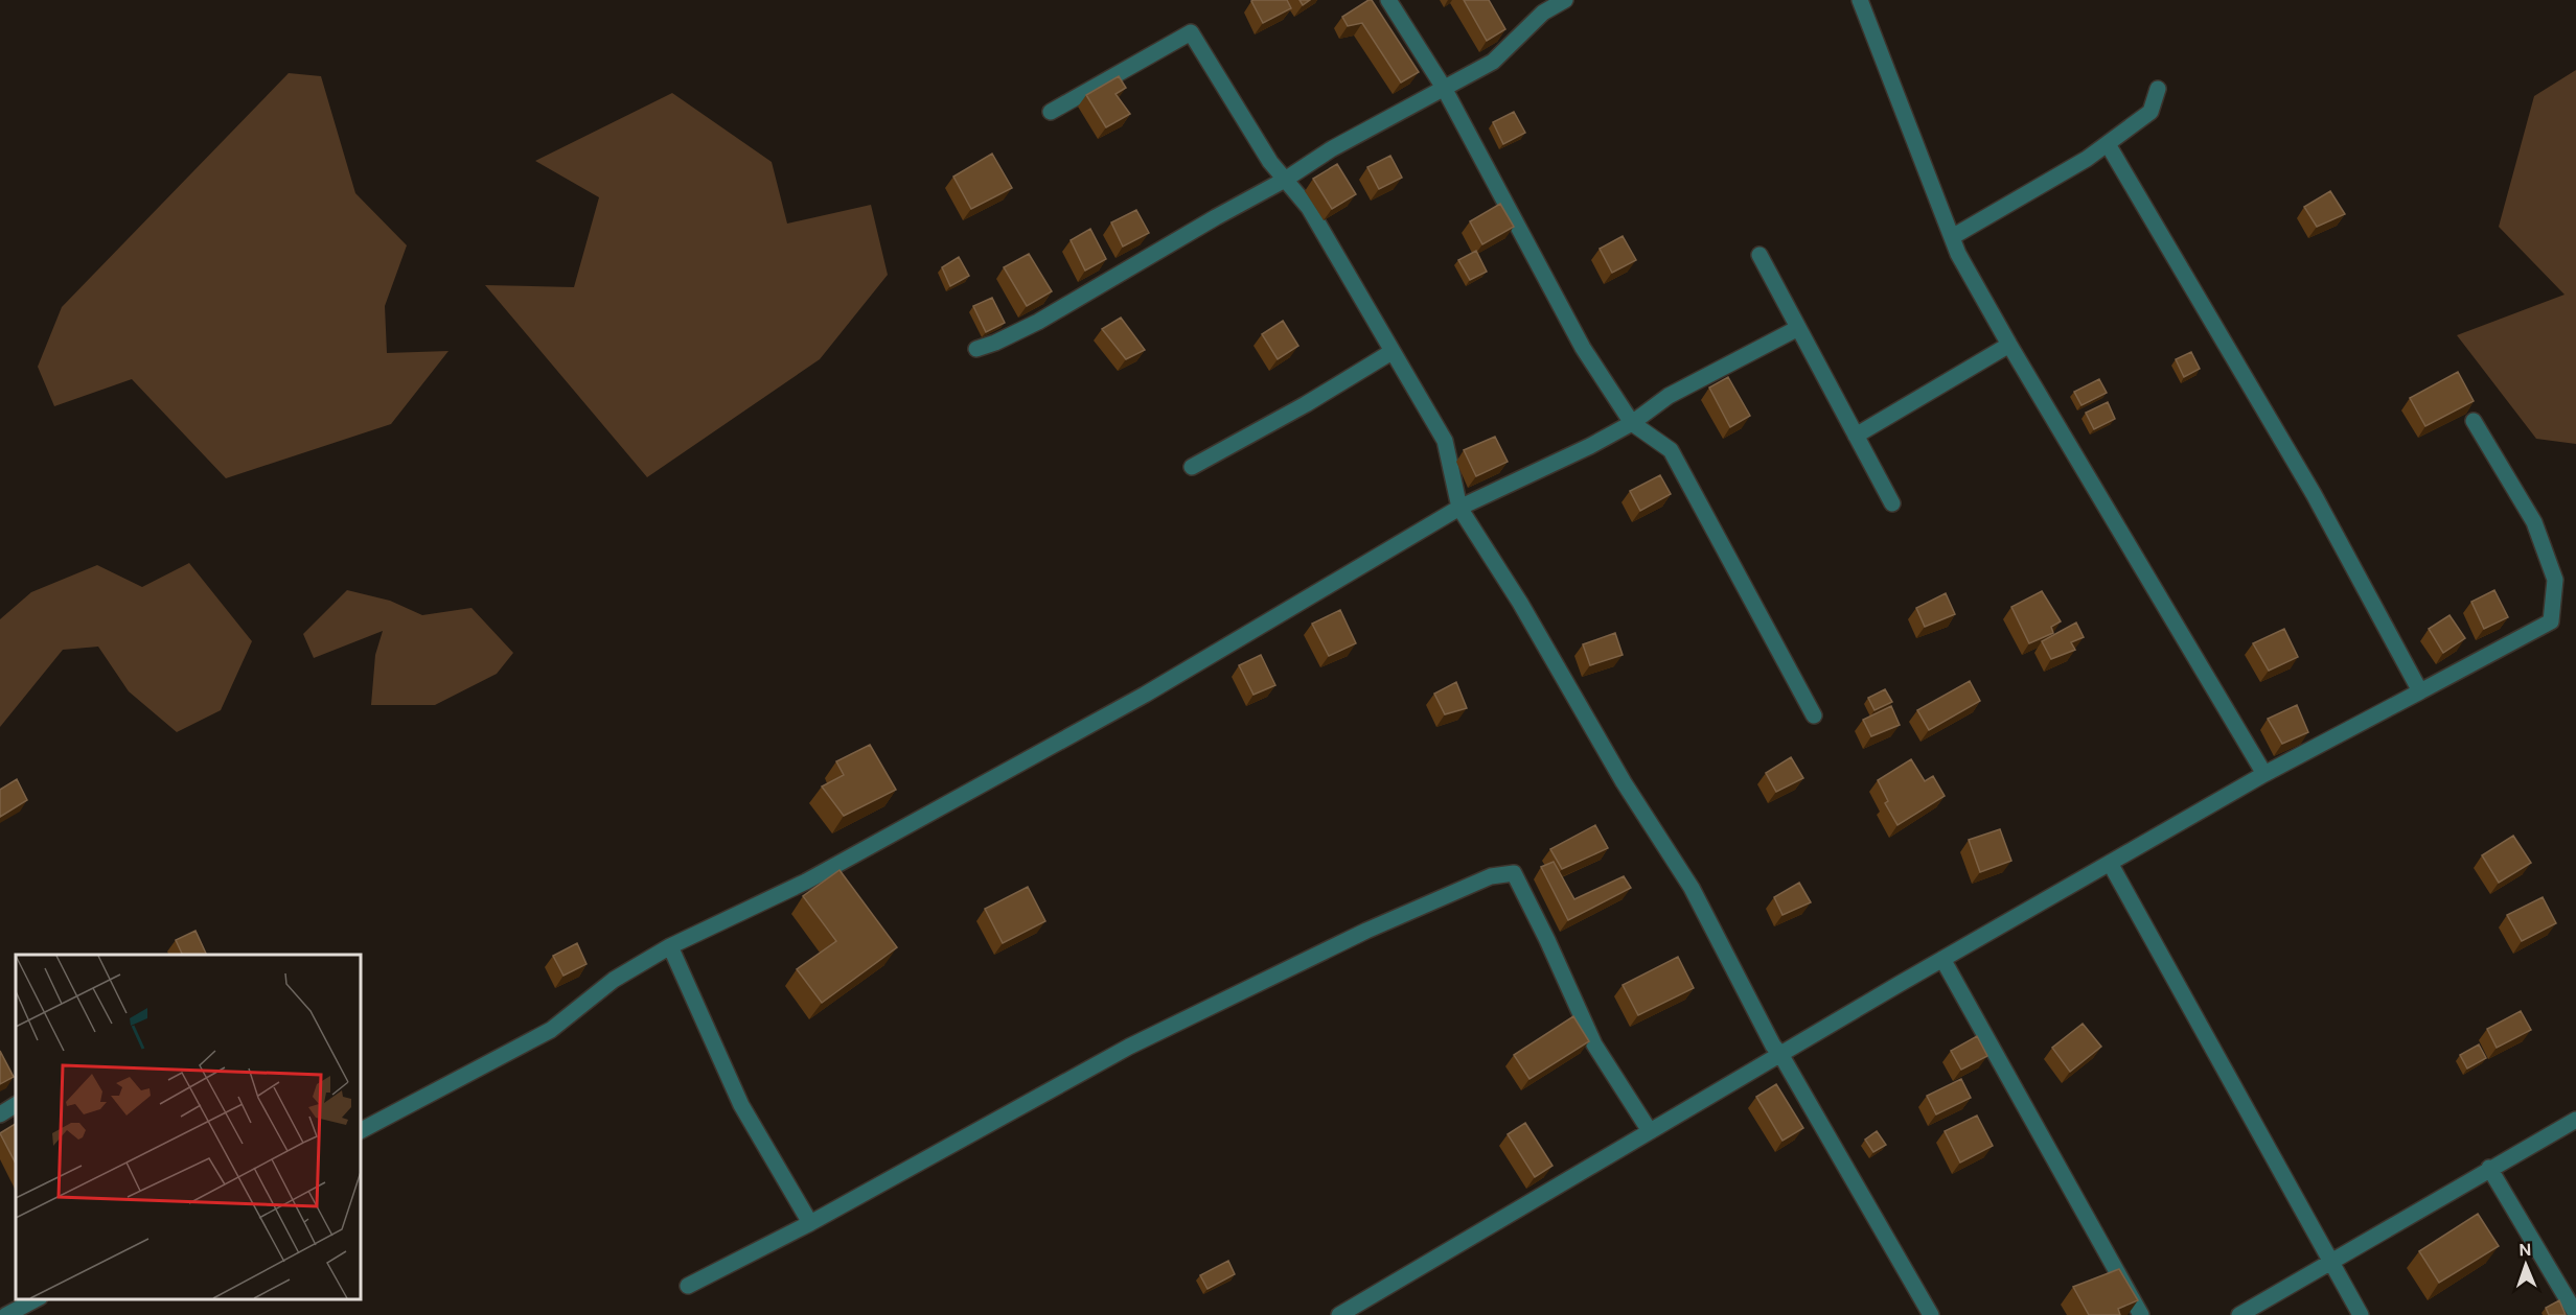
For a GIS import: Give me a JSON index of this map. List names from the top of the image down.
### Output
{
  "north": "top"
}
